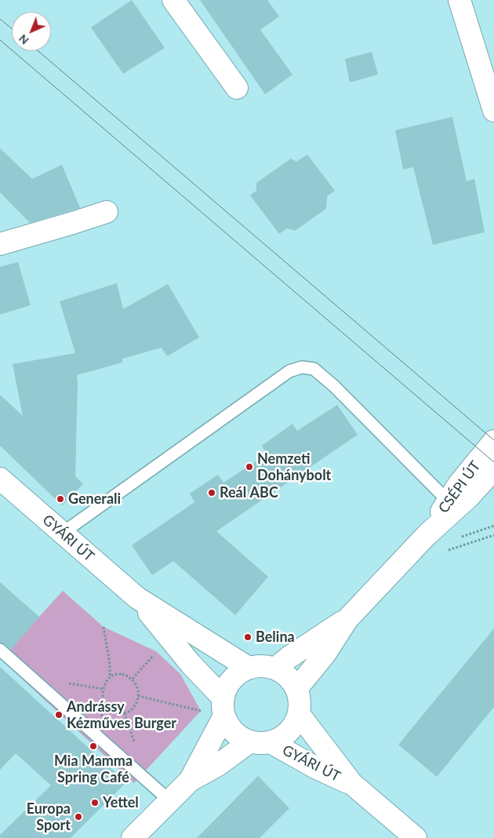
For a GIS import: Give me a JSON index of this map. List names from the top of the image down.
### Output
{
  "streets": {
    "street": ["CSÉPI ÚT", "GYÁRI ÚT"]
  },
  "crossings": [
    ["CSÉPI ÚT", "GYÁRI ÚT"]
  ],
  "places": [
    "Nemzeti Dohánybolt",
    "Reál ABC",
    "Generali",
    "Belina",
    "Andrássy Kézműves Burger",
    "Mia Mamma Spring Café",
    "Yettel",
    "Europa Sport"
  ],
  "north": "bottom left"
}
